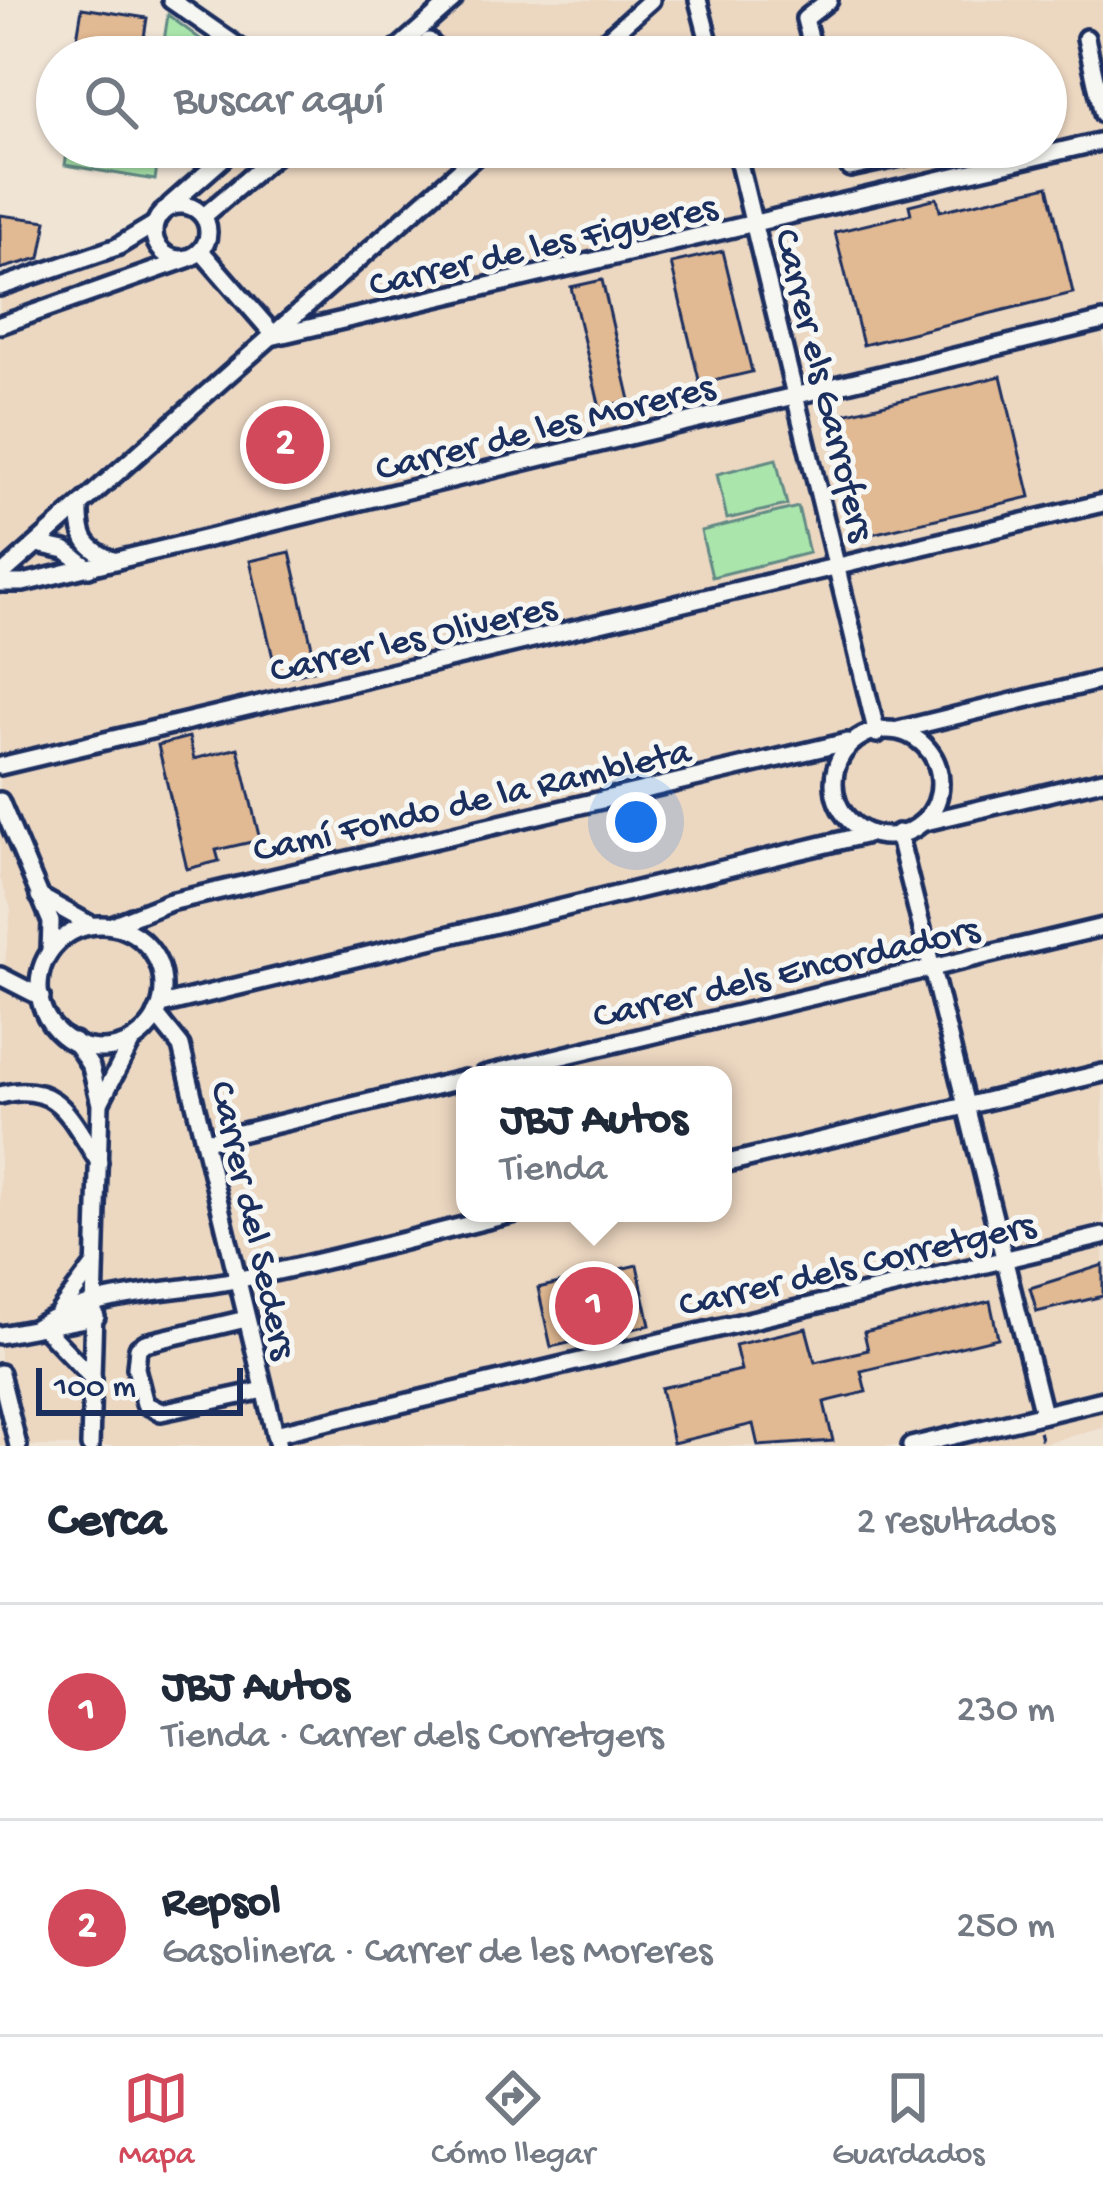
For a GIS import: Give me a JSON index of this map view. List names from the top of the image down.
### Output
{
  "streets": {
    "street": [
      "Carrer de les Figueres",
      "Carrer els Garrofers",
      "Carrer de les Moreres",
      "Carrer les Oliveres",
      "Camí Fondo de la Rambleta",
      "Carrer dels Encordadors",
      "Carrer del Seders",
      "Carrer dels Corretgers"
    ]
  },
  "crossings": [
    ["Carrer de les Figueres", "Carrer els Garrofers"],
    ["Carrer els Garrofers", "Carrer de les Moreres"],
    ["Carrer els Garrofers", "Carrer les Oliveres"],
    ["Carrer els Garrofers", "Camí Fondo de la Rambleta"],
    ["Camí Fondo de la Rambleta", "Carrer del Seders"],
    ["Carrer del Seders", "Carrer dels Corretgers"]
  ],
  "scale_bar": "100 m",
  "page": {
    "search": "Buscar aquí",
    "pins": ["2", "1"],
    "popup": ["JBJ Autos", "Tienda"],
    "scale": "100 m",
    "heading": ["Cerca", "2 resultados"],
    "list": [
      {
        "mark": "1",
        "name": "JBJ Autos",
        "note": "Tienda · Carrer dels Corretgers",
        "value": "230 m"
      },
      {
        "mark": "2",
        "name": "Repsol",
        "note": "Gasolinera · Carrer de les Moreres",
        "value": "250 m"
      }
    ],
    "nav": ["Mapa", "Cómo llegar", "Guardados"]
  }
}
